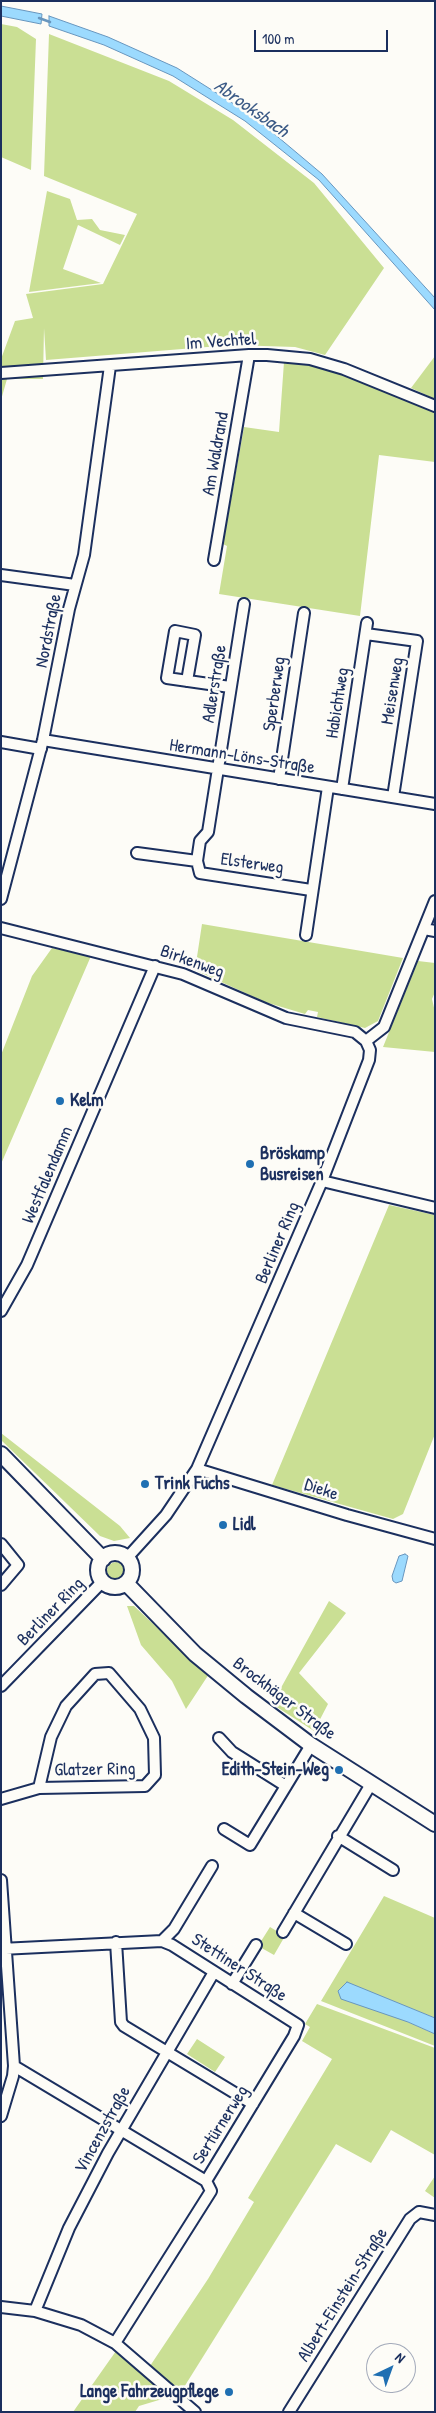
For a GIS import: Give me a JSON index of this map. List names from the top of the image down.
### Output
{
  "streets": {
    "street": [
      "Im Vechtel",
      "Am Waldrand",
      "Nordstraße",
      "Adlerstraße",
      "Meisenweg",
      "Sperberweg",
      "Habichtweg",
      "Hermann-Löns-Straße",
      "Elsterweg",
      "Birkenweg",
      "Westfalendamm",
      "Berliner Ring",
      "Dieke",
      "Brockhäger Straße",
      "Glatzer Ring",
      "Stettiner Straße",
      "Sertürnerweg",
      "Vincenzstraße",
      "Albert-Einstein-Straße"
    ]
  },
  "crossings": [
    ["Im Vechtel", "Am Waldrand"],
    ["Im Vechtel", "Nordstraße"],
    ["Nordstraße", "Hermann-Löns-Straße"],
    ["Adlerstraße", "Hermann-Löns-Straße"],
    ["Adlerstraße", "Elsterweg"],
    ["Meisenweg", "Habichtweg"],
    ["Meisenweg", "Hermann-Löns-Straße"],
    ["Sperberweg", "Hermann-Löns-Straße"],
    ["Habichtweg", "Hermann-Löns-Straße"],
    ["Hermann-Löns-Straße", "Elsterweg"],
    ["Birkenweg", "Westfalendamm"],
    ["Birkenweg", "Berliner Ring"],
    ["Berliner Ring", "Dieke"],
    ["Berliner Ring", "Brockhäger Straße"],
    ["Stettiner Straße", "Sertürnerweg"],
    ["Stettiner Straße", "Vincenzstraße"]
  ],
  "water": ["Abrooksbach"],
  "places": [
    "Kelm",
    "Bröskamp Busreisen",
    "Trink Fuchs",
    "Lidl",
    "Edith-Stein-Weg",
    "Lange Fahrzeugpflege"
  ],
  "scale_bar": "100 m",
  "north": "top right"
}
